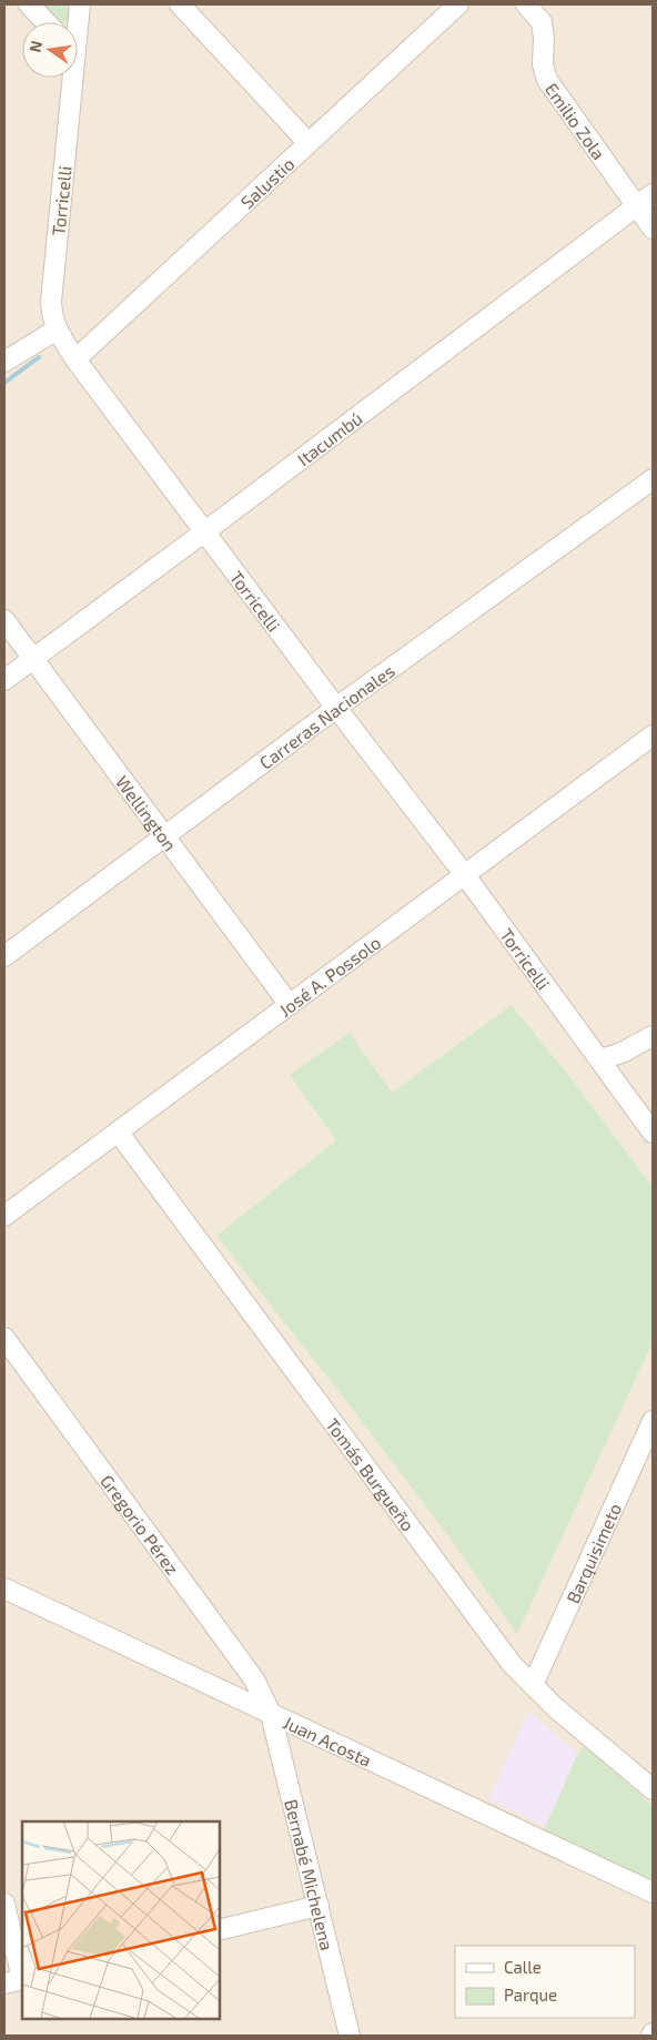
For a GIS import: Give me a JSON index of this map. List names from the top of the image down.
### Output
{
  "streets": {
    "street": [
      "Emilio Zola",
      "Salustio",
      "Torricelli",
      "Itacumbú",
      "Carreras Nacionales",
      "Wellington",
      "José A. Possolo",
      "Tomás Burgueño",
      "Gregorio Pérez",
      "Barquisimeto",
      "Juan Acosta",
      "Bernabé Michelena"
    ]
  },
  "crossings": [
    ["Emilio Zola", "Itacumbú"],
    ["Salustio", "Torricelli"],
    ["Torricelli", "Itacumbú"],
    ["Torricelli", "Carreras Nacionales"],
    ["Torricelli", "José A. Possolo"],
    ["Itacumbú", "Wellington"],
    ["Carreras Nacionales", "Wellington"],
    ["Wellington", "José A. Possolo"],
    ["José A. Possolo", "Tomás Burgueño"],
    ["Tomás Burgueño", "Barquisimeto"],
    ["Gregorio Pérez", "Juan Acosta"],
    ["Gregorio Pérez", "Bernabé Michelena"],
    ["Juan Acosta", "Bernabé Michelena"]
  ],
  "legend": ["Calle", "Parque"],
  "north": "left"
}
